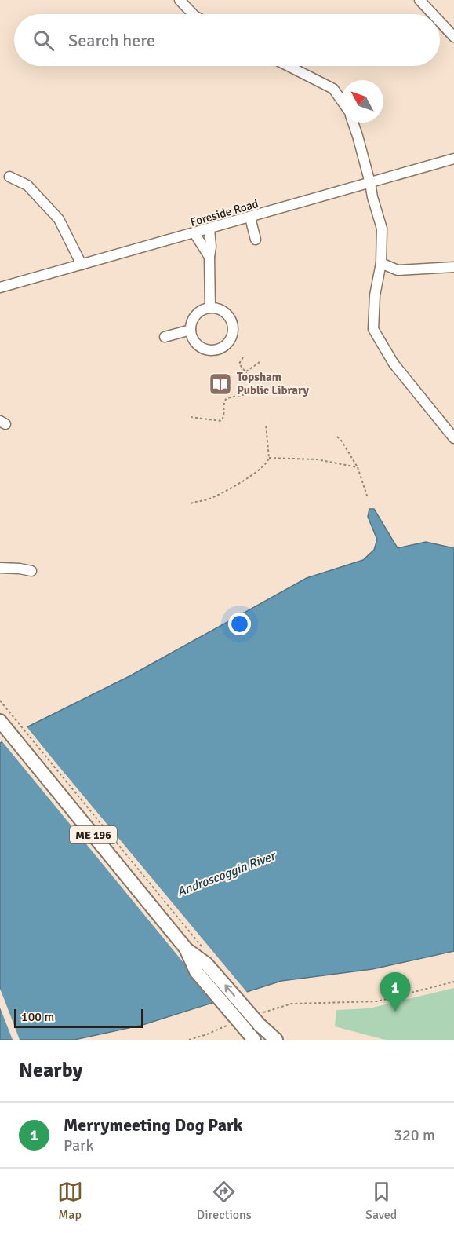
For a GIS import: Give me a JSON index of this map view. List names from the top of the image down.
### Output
{
  "streets": {
    "highway": ["ME 196"],
    "street": ["Foreside Road"]
  },
  "water": ["Androscoggin River"],
  "places": {
    "library": ["Topsham Public Library"]
  },
  "scale_bar": "100 m",
  "north": "top left",
  "page": {
    "search": "Search here",
    "pins": "1",
    "scale": "100 m",
    "heading": "Nearby",
    "list": [
      {
        "mark": "1",
        "name": "Merrymeeting Dog Park",
        "note": "Park",
        "value": "320 m"
      }
    ],
    "nav": ["Map", "Directions", "Saved"]
  }
}
